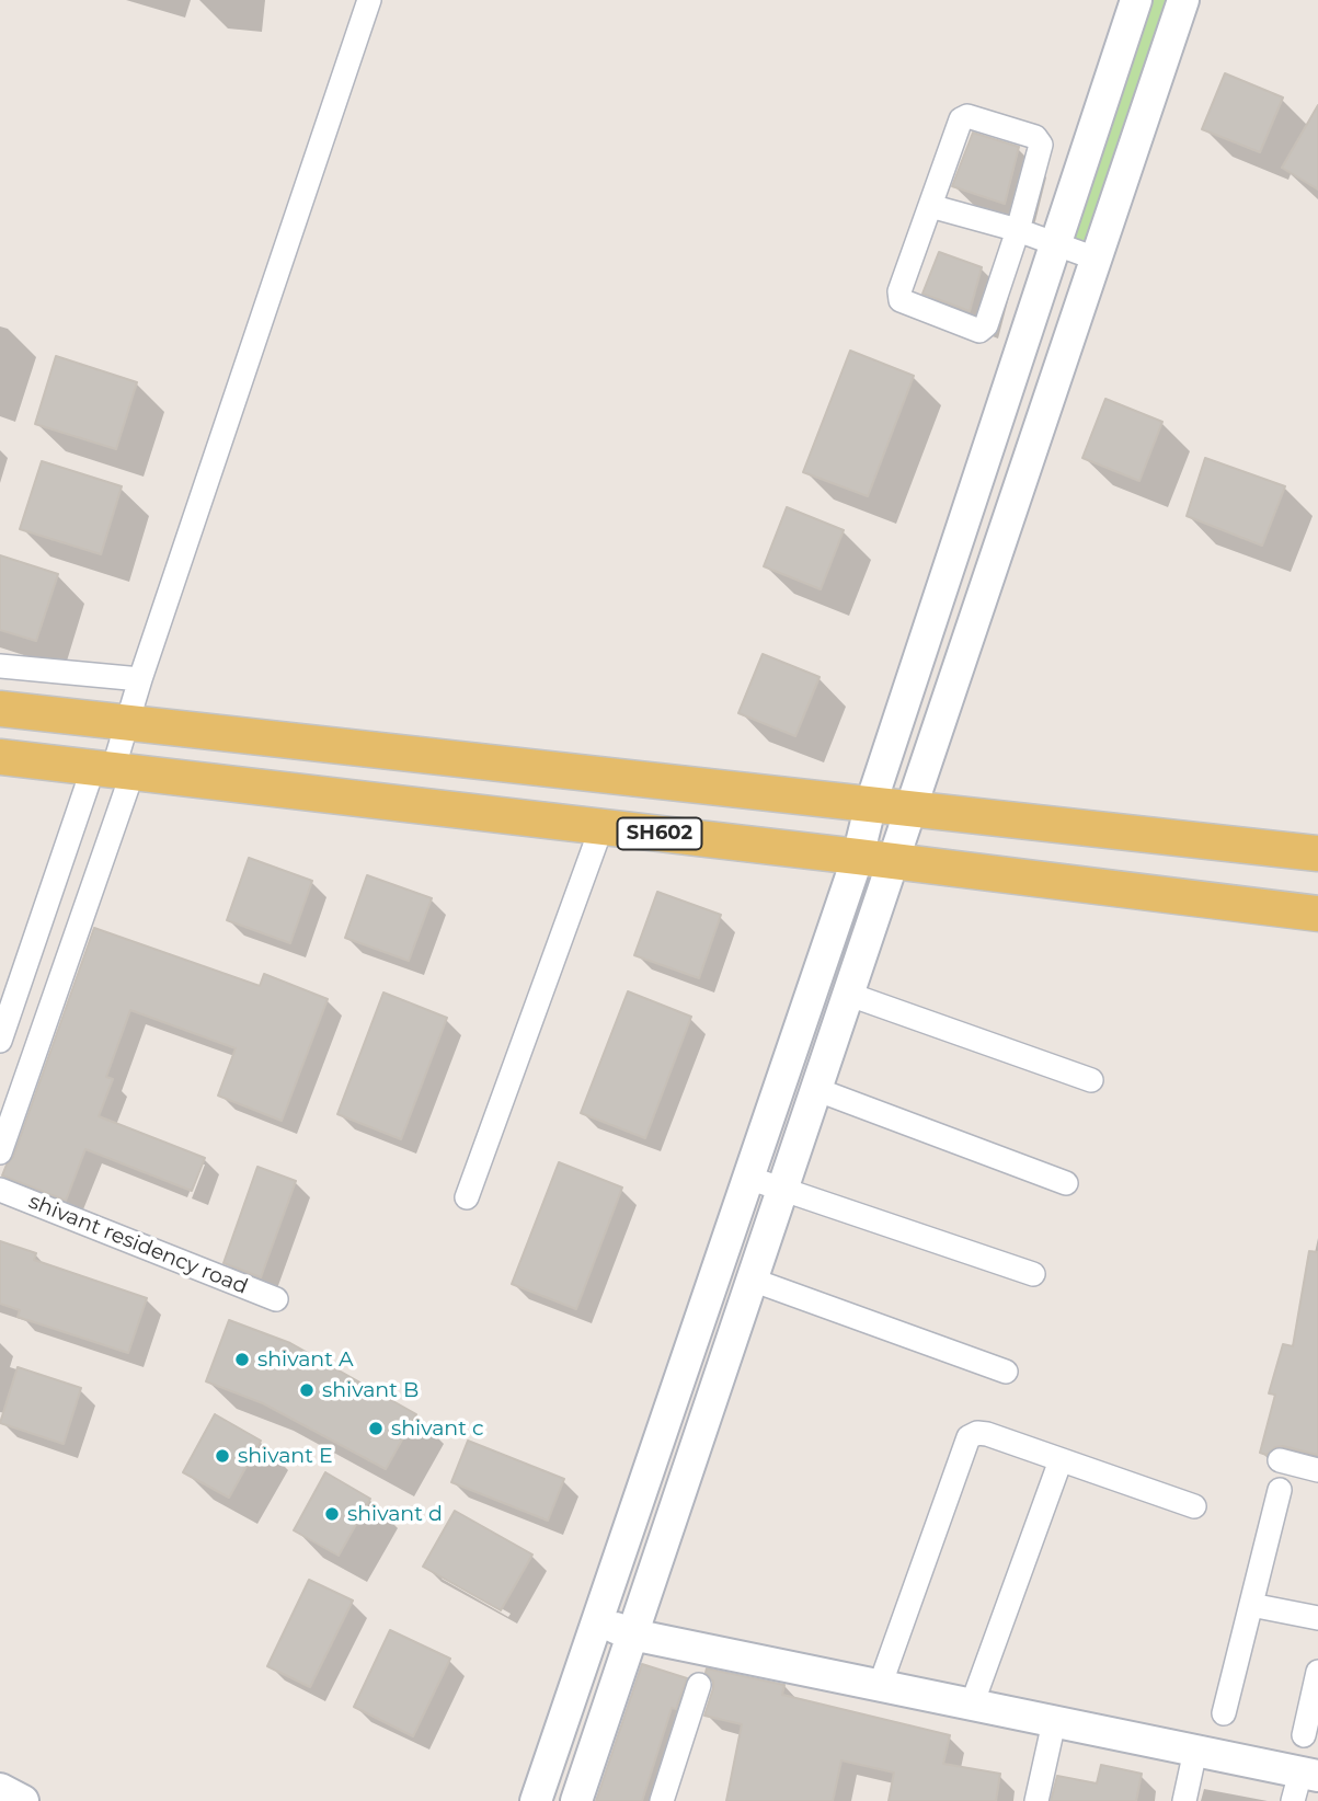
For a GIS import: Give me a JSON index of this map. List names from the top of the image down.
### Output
{
  "streets": {
    "main road": ["SH602"],
    "street": ["shivant residency road"]
  },
  "places": [
    "shivant A",
    "shivant B",
    "shivant c",
    "shivant E",
    "shivant d"
  ]
}
